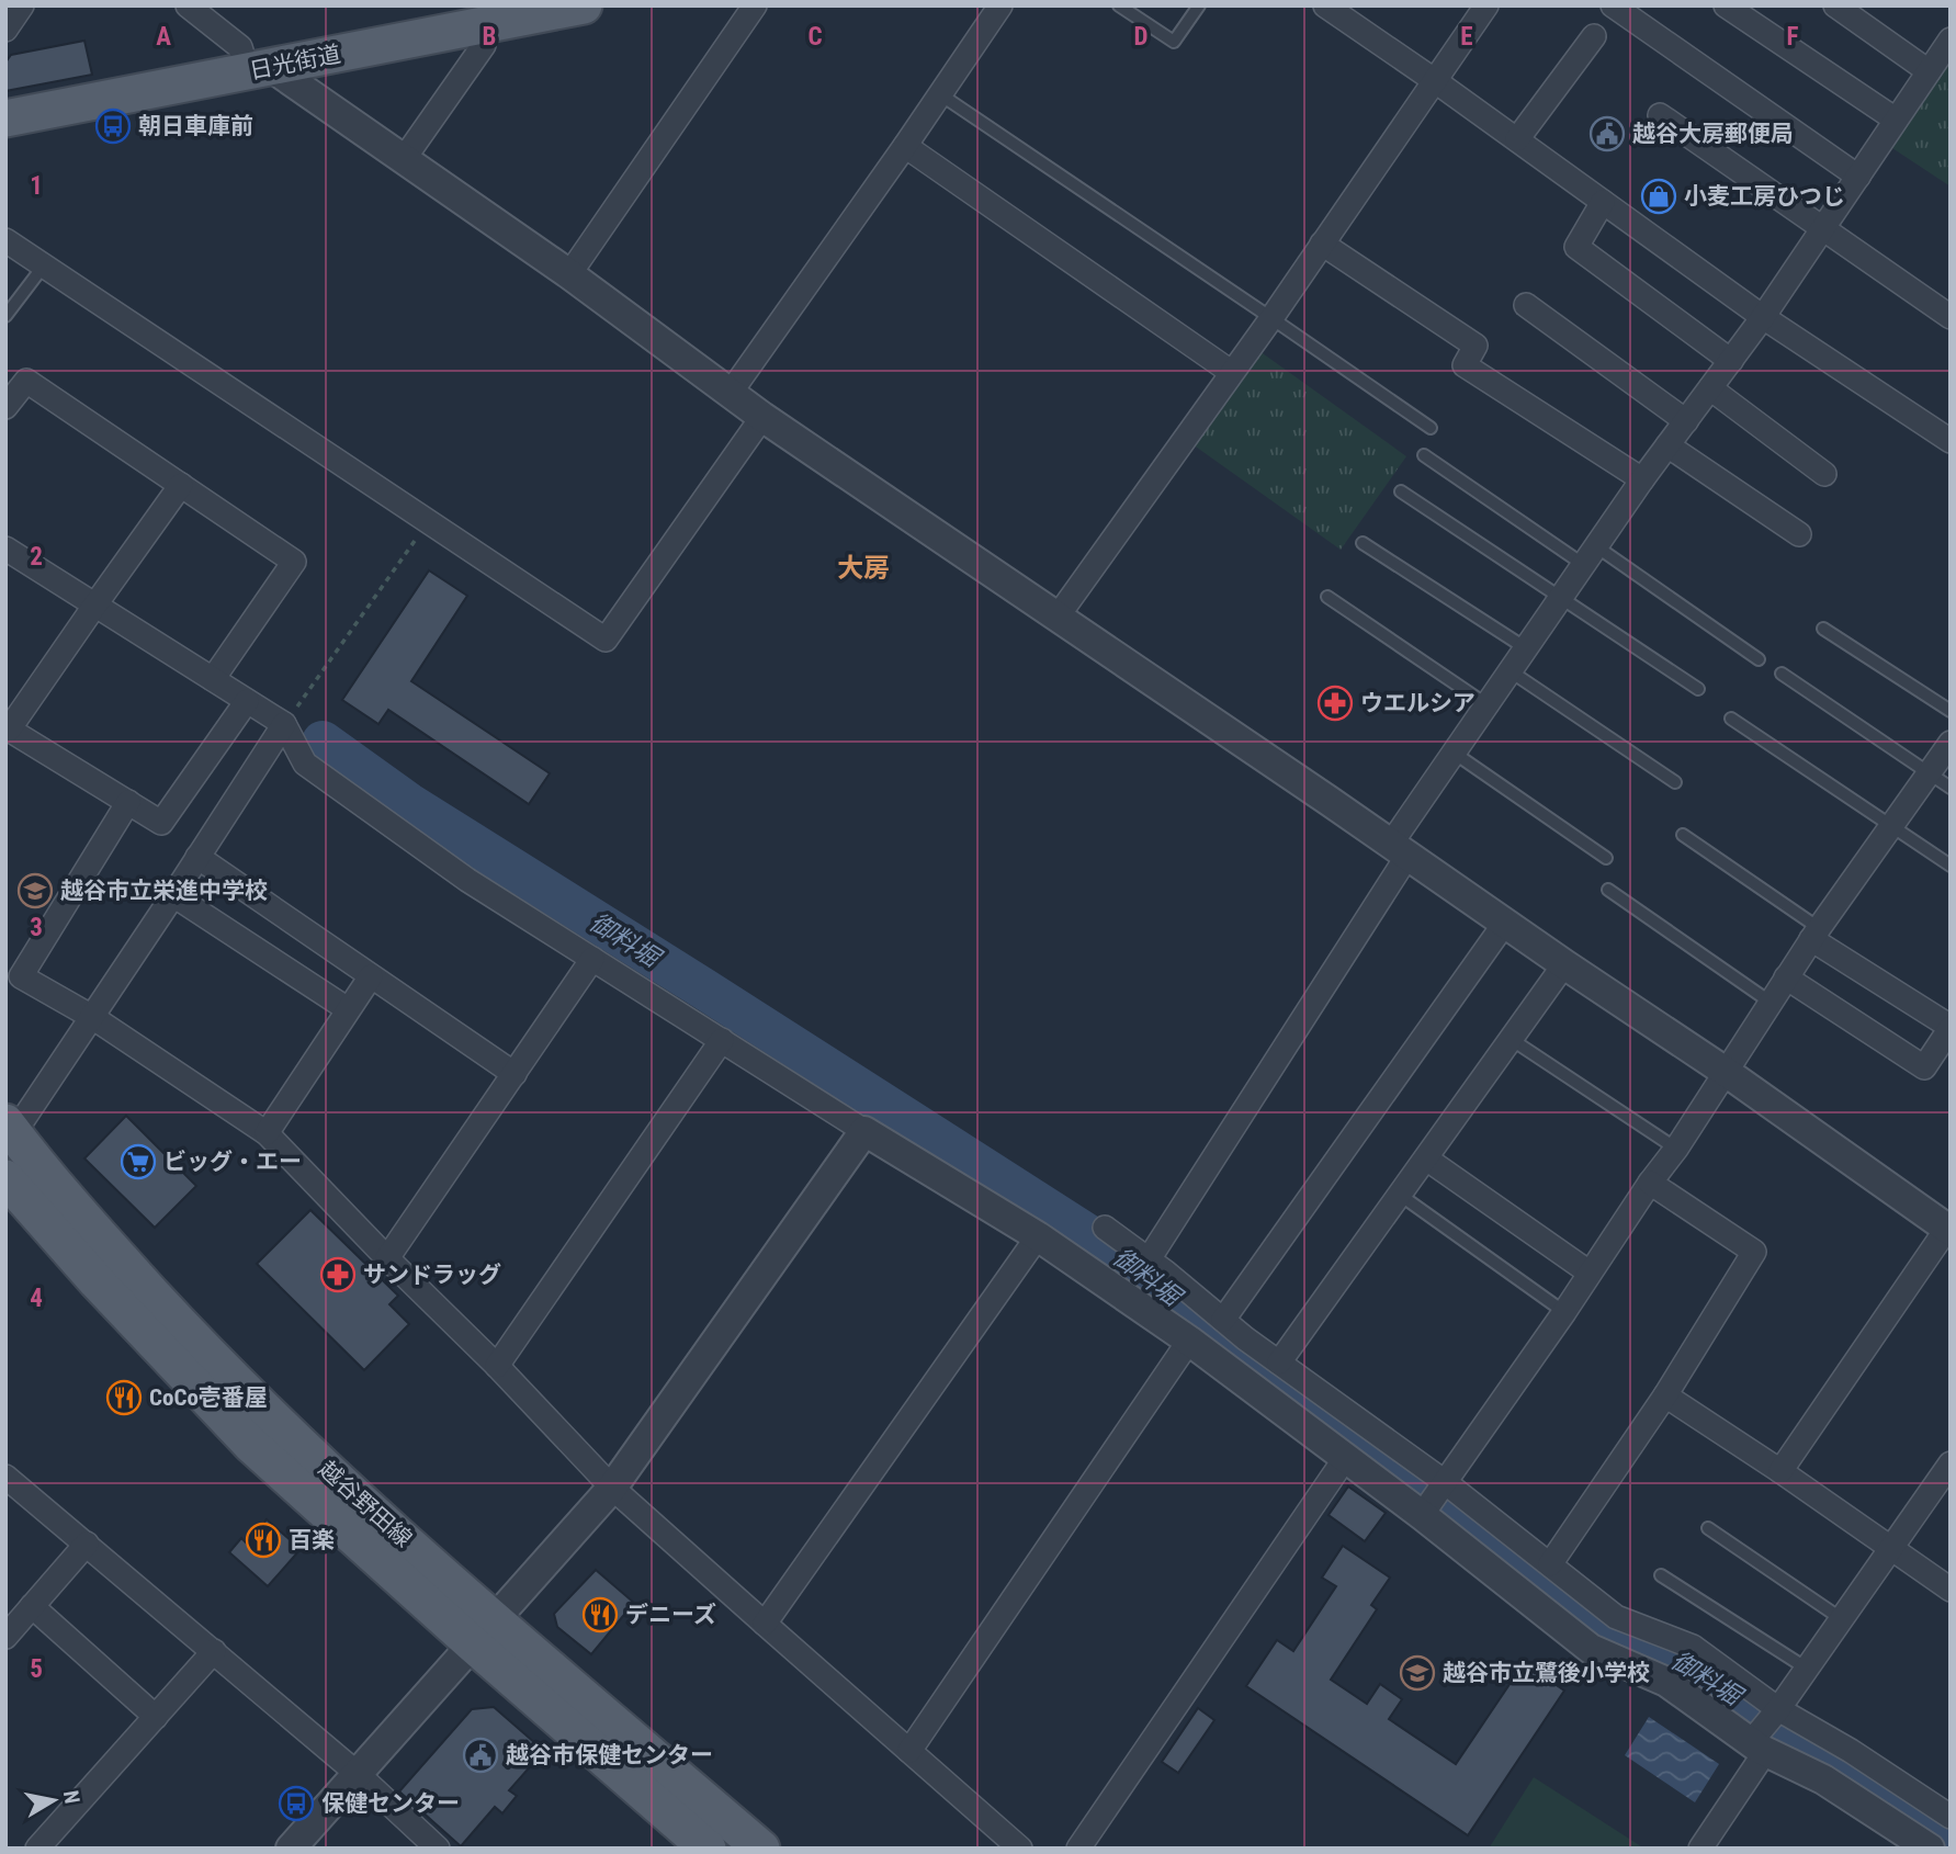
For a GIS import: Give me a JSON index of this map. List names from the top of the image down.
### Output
{
  "streets": {
    "main road": ["日光街道", "越谷野田線"]
  },
  "districts": ["大房"],
  "water": ["御料堀"],
  "places": {
    "bus stop": ["朝日車庫前", "保健センター"],
    "public building": ["越谷大房郵便局", "越谷市保健センター"],
    "shop": ["小麦工房ひつじ"],
    "pharmacy": ["ウエルシア", "サンドラッグ"],
    "school or university": ["越谷市立栄進中学校", "越谷市立鷺後小学校"],
    "supermarket": ["ビッグ・エー"],
    "restaurant": ["CoCo壱番屋", "百楽", "デニーズ"]
  },
  "north": "right",
  "grid": {
    "columns": [
      "A",
      "B",
      "C",
      "D",
      "E",
      "F"
    ],
    "rows": [
      "1",
      "2",
      "3",
      "4",
      "5"
    ]
  }
}
